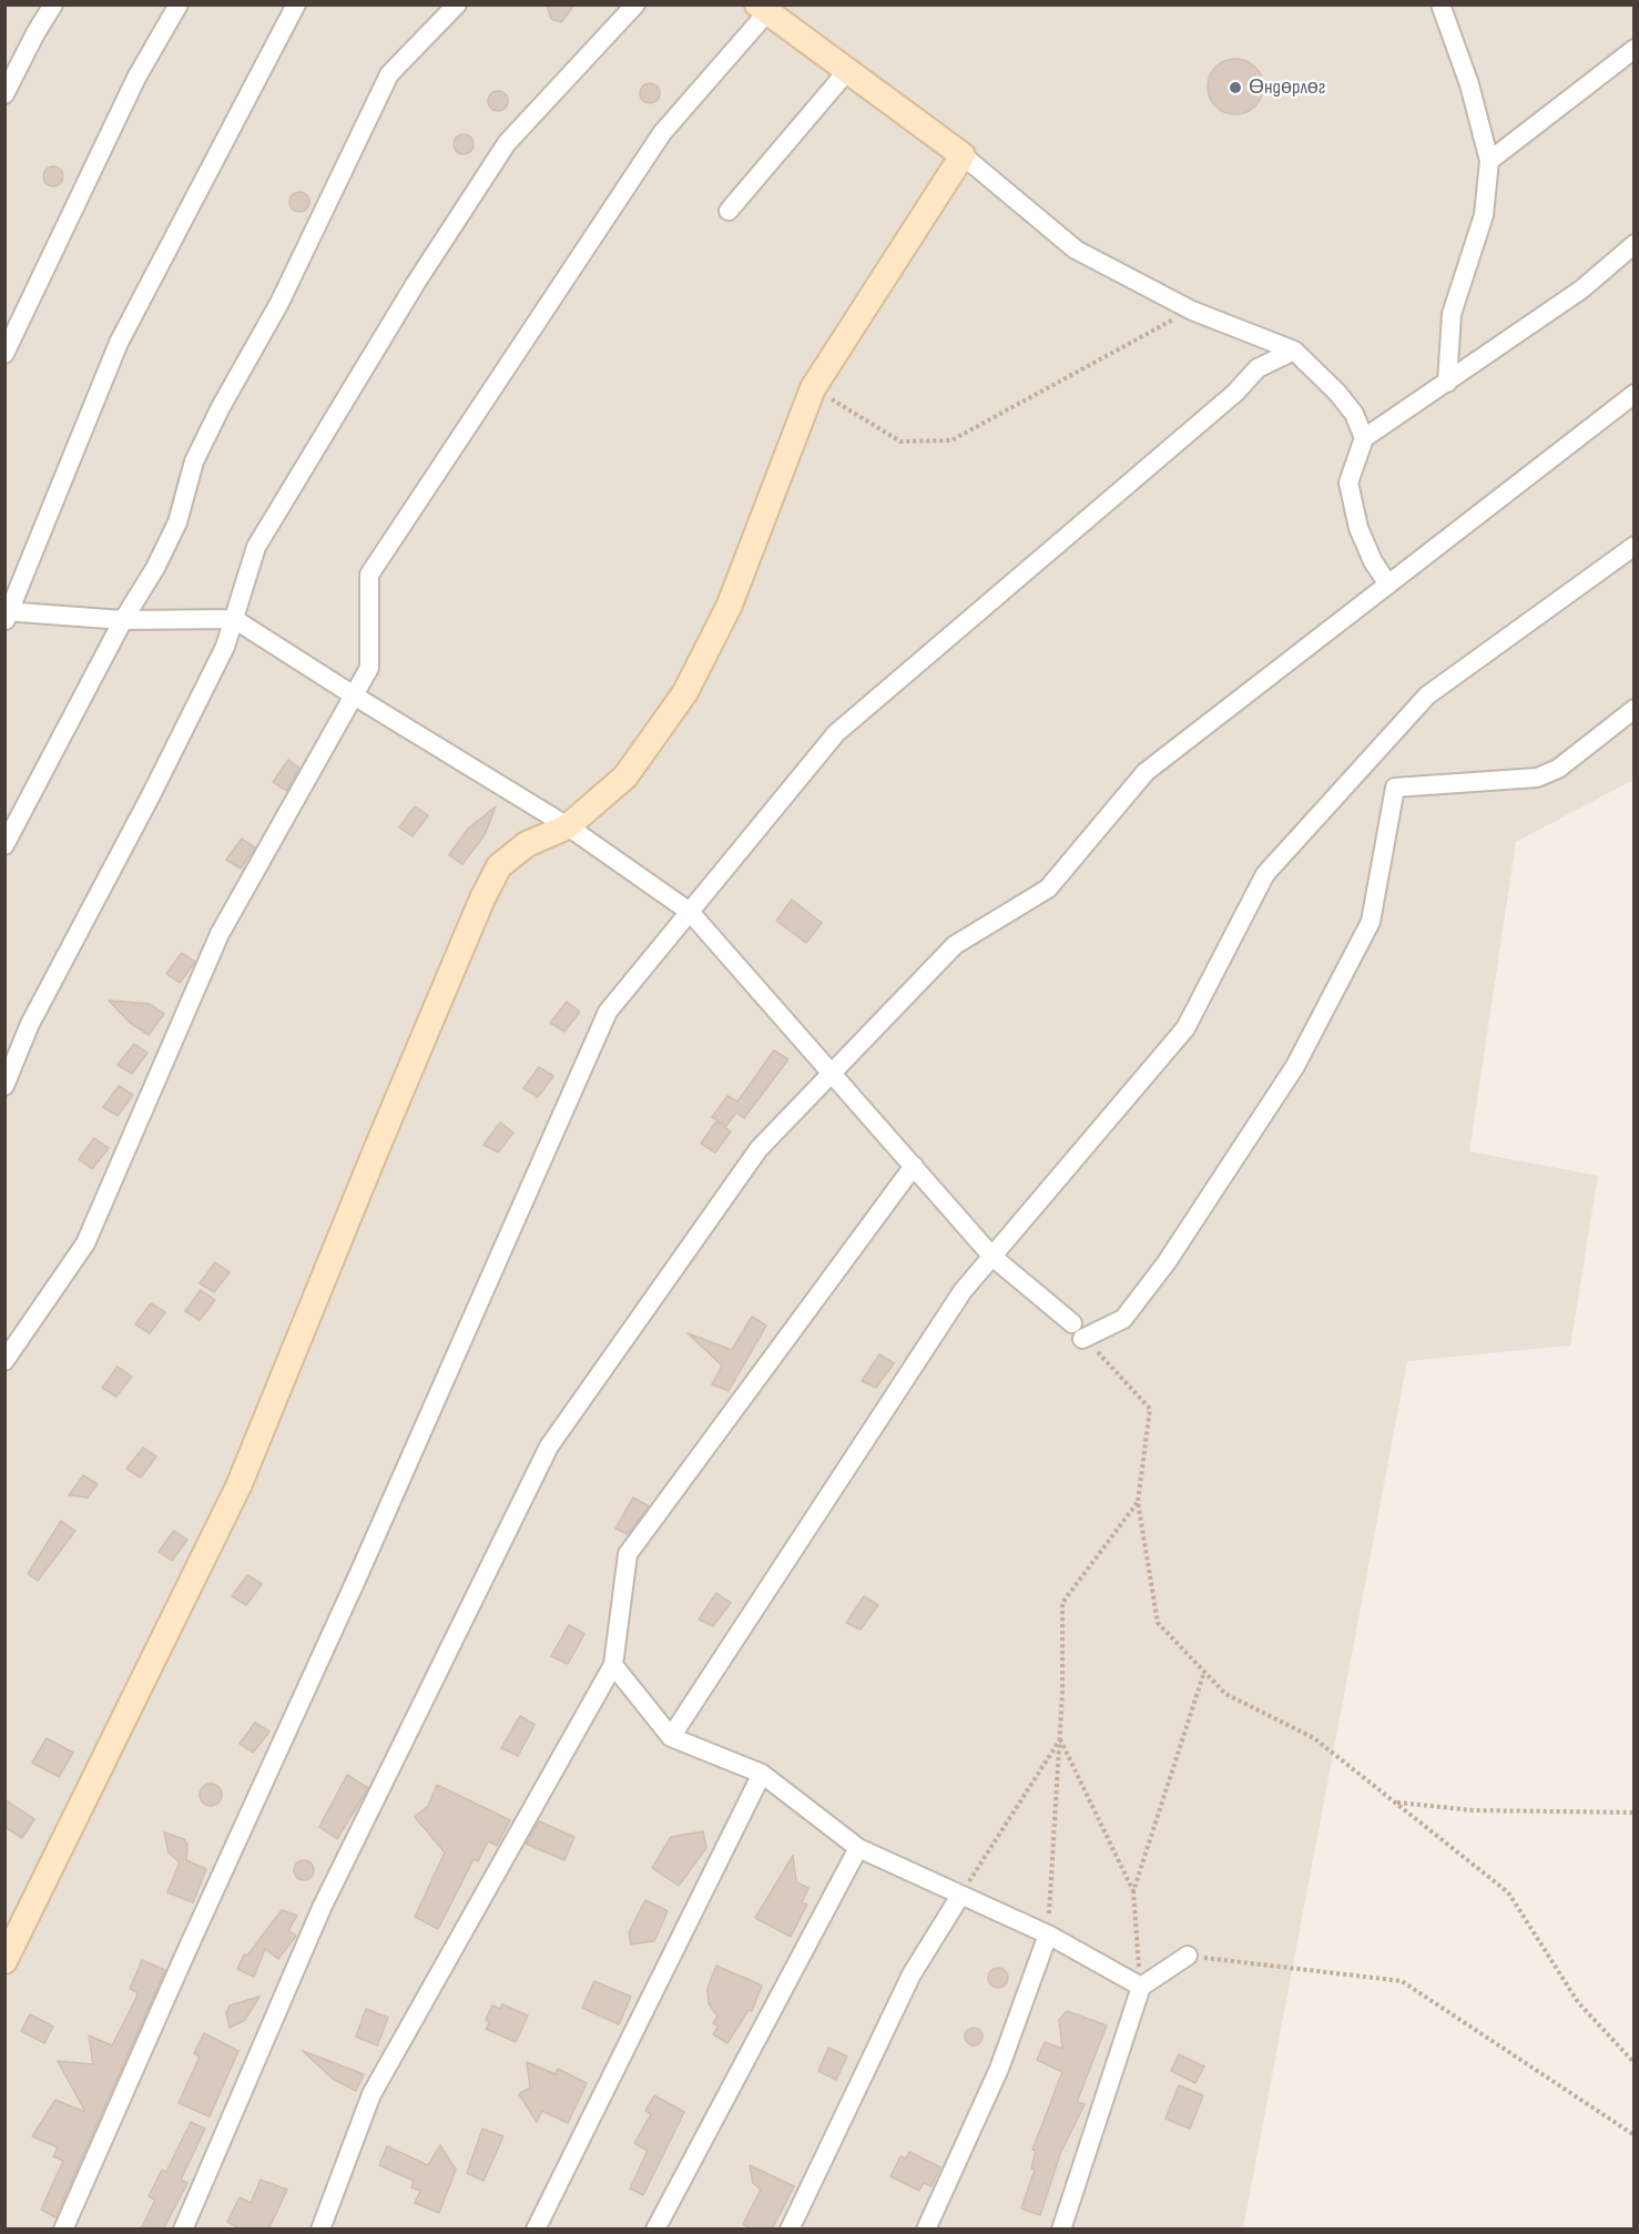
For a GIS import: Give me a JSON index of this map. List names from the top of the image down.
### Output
{
  "places": ["Өндөрлөг"]
}
